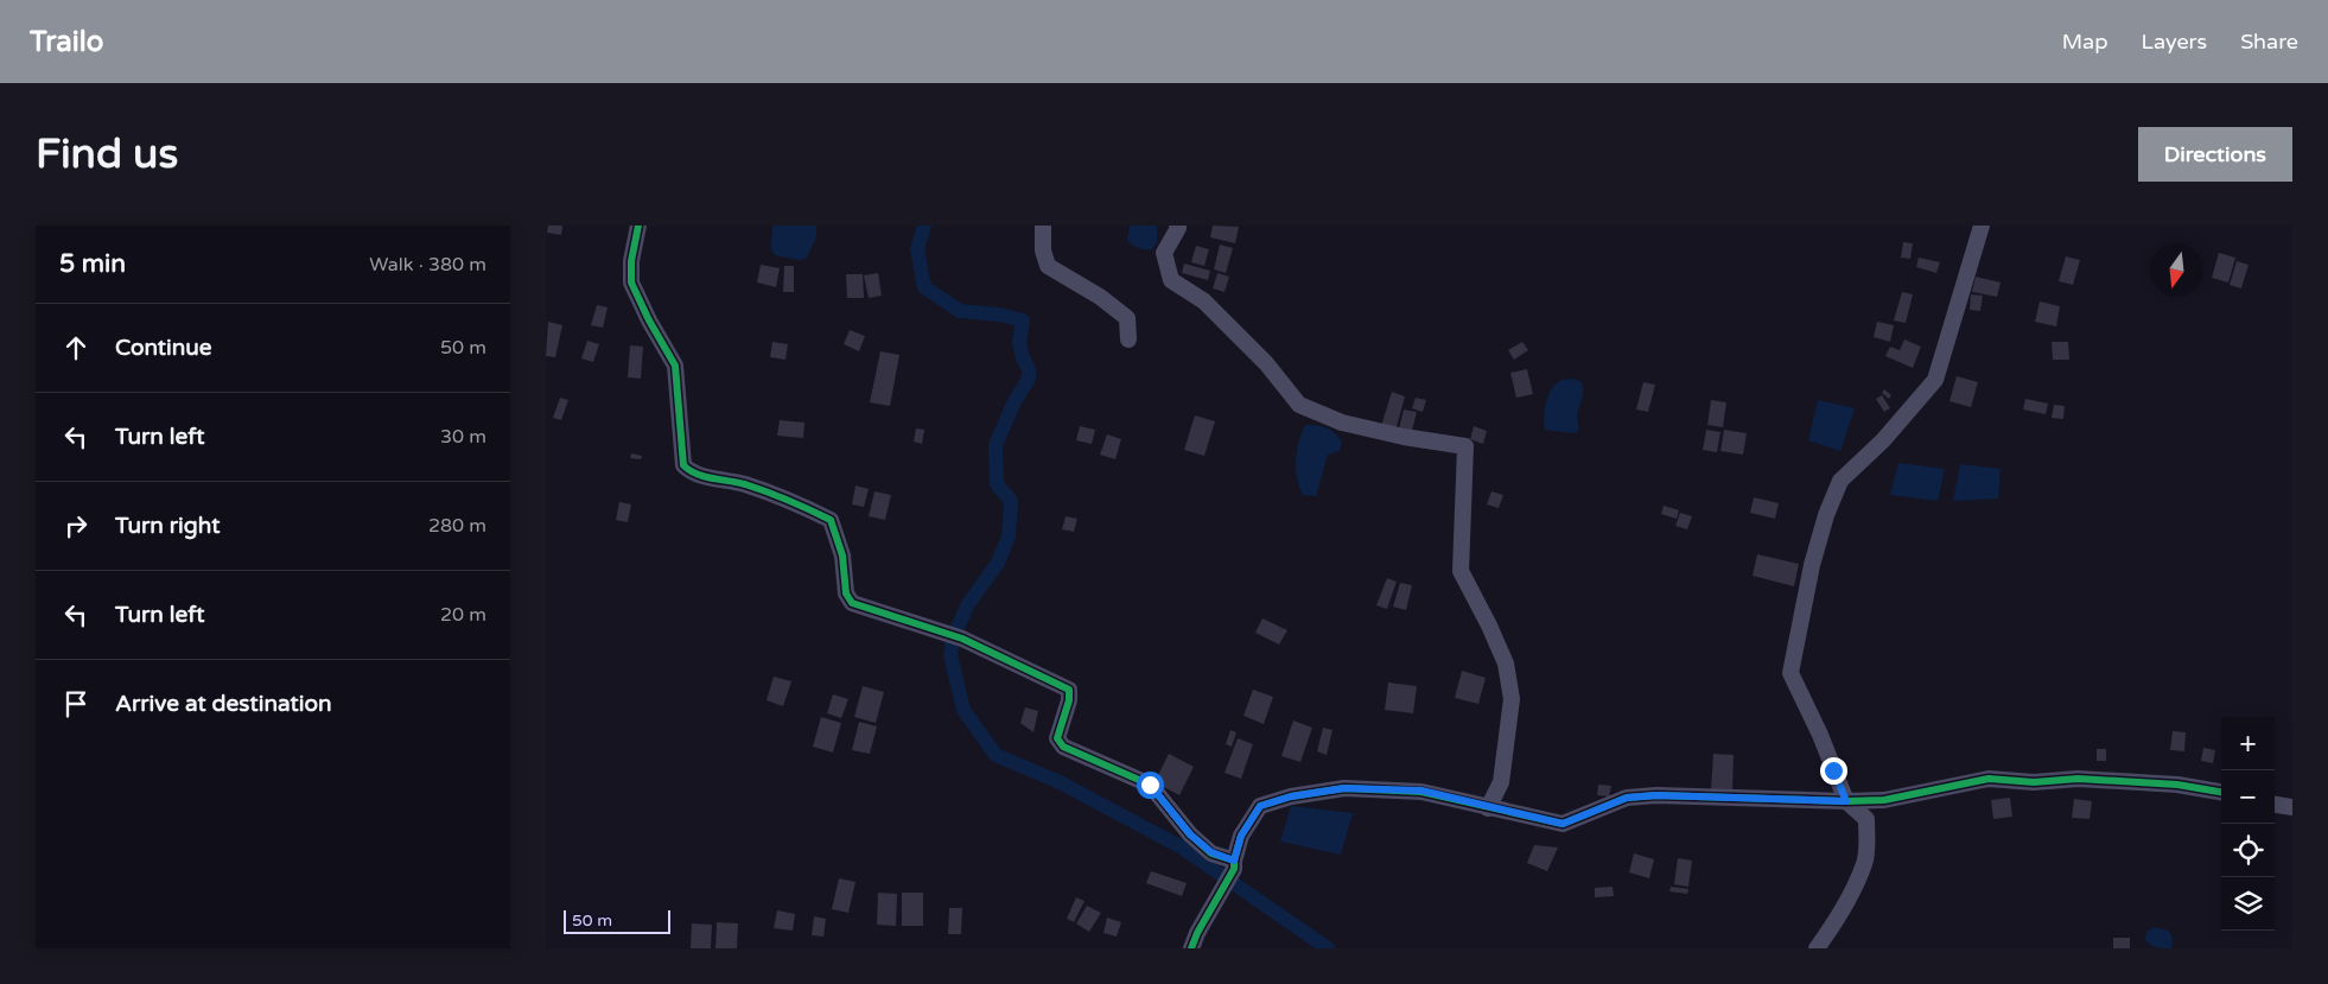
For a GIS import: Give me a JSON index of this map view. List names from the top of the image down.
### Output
{
  "scale_bar": "50 m",
  "north": "bottom",
  "page": {
    "header": "Trailo",
    "nav": ["Map", "Layers", "Share"],
    "buttons": "Directions",
    "title": "Find us",
    "heading": ["5 min", "Walk · 380 m"],
    "list": [
      ["Continue", "50 m"],
      ["Turn left", "30 m"],
      ["Turn right", "280 m"],
      ["Turn left", "20 m"],
      "Arrive at destination"
    ],
    "map_buttons": ["+", "−"],
    "scale": "50 m"
  }
}
